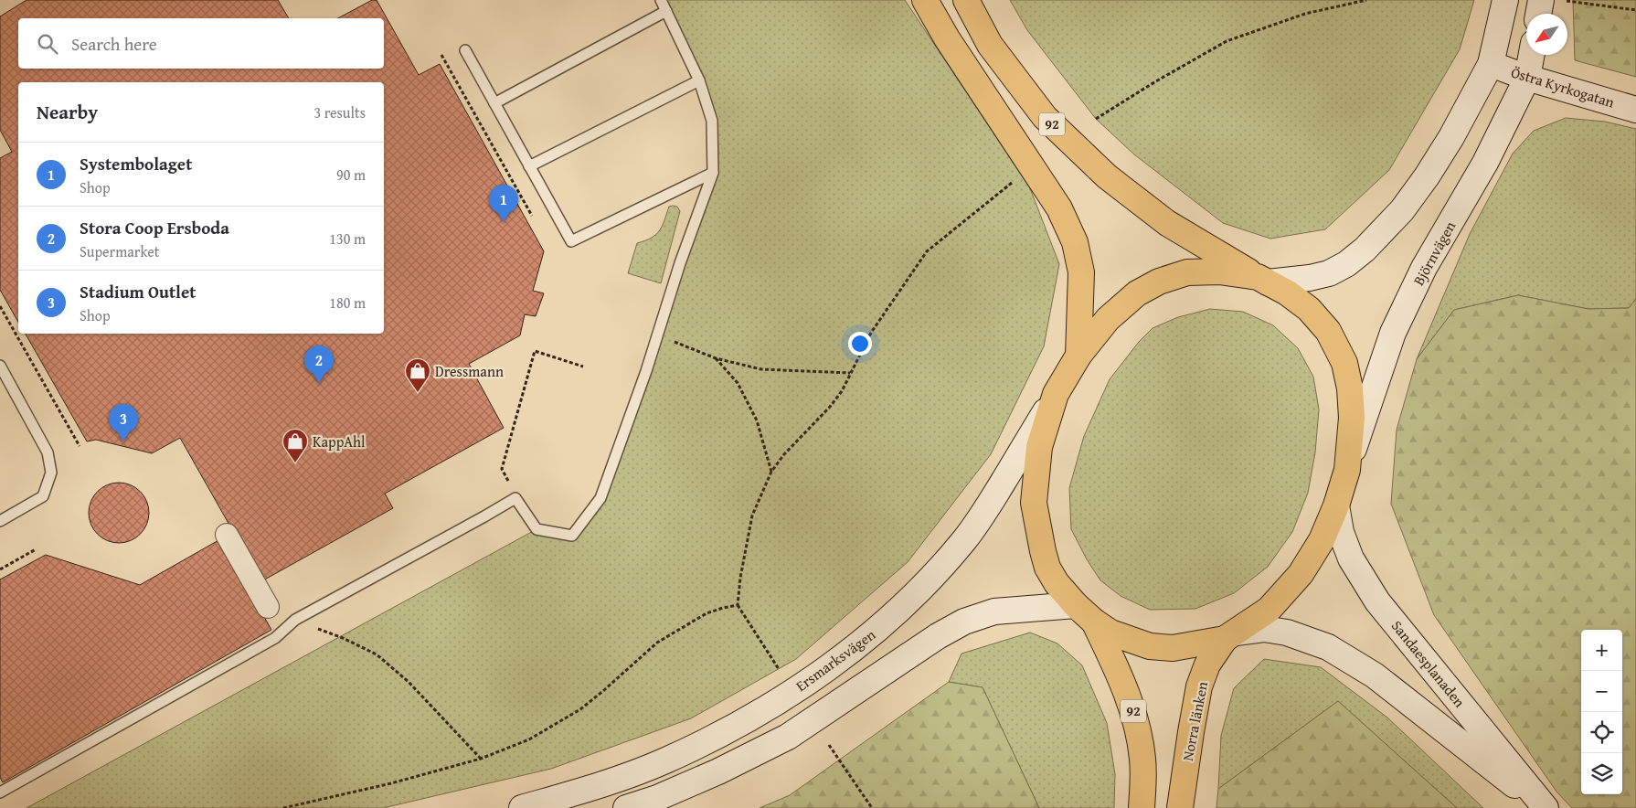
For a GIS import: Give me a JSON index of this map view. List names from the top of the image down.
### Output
{
  "streets": {
    "highway": ["92", "Norra länken"],
    "main road": [
      "Östra Kyrkogatan",
      "Björnvägen",
      "Ersmarksvägen",
      "Sandaesplanaden"
    ]
  },
  "crossings": [
    ["Östra Kyrkogatan", "Björnvägen"],
    ["Sandaesplanaden", "Norra länken"]
  ],
  "places": {
    "shop": ["Dressmann", "KappAhl"]
  },
  "north": "bottom left",
  "page": {
    "search": "Search here",
    "heading": ["Nearby", "3 results"],
    "list": [
      {
        "mark": "1",
        "name": "Systembolaget",
        "note": "Shop",
        "value": "90 m"
      },
      {
        "mark": "2",
        "name": "Stora Coop Ersboda",
        "note": "Supermarket",
        "value": "130 m"
      },
      {
        "mark": "3",
        "name": "Stadium Outlet",
        "note": "Shop",
        "value": "180 m"
      }
    ],
    "pins": ["1", "2", "3"],
    "map_buttons": ["+", "−"]
  }
}
